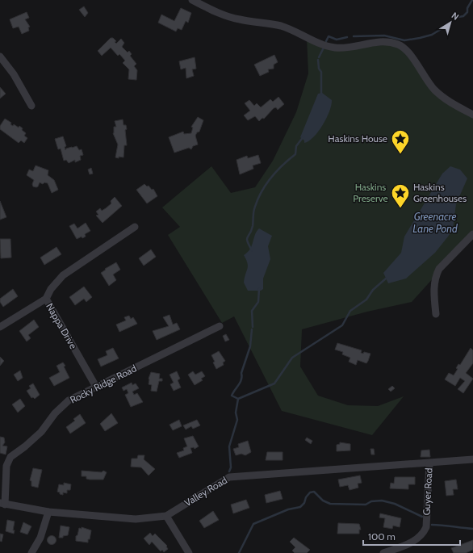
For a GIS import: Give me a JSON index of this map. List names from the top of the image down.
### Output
{
  "streets": {
    "street": [
      "Nappa Drive",
      "Rocky Ridge Road",
      "Valley Road",
      "Guyer Road"
    ]
  },
  "crossings": [
    ["Nappa Drive", "Rocky Ridge Road"],
    ["Rocky Ridge Road", "Valley Road"],
    ["Valley Road", "Guyer Road"]
  ],
  "water": ["Greenacre Lane Pond"],
  "parks": ["Haskins Preserve"],
  "places": {
    "place": ["Haskins House", "Haskins Greenhouses"]
  },
  "scale_bar": "100 m",
  "north": "top right"
}
